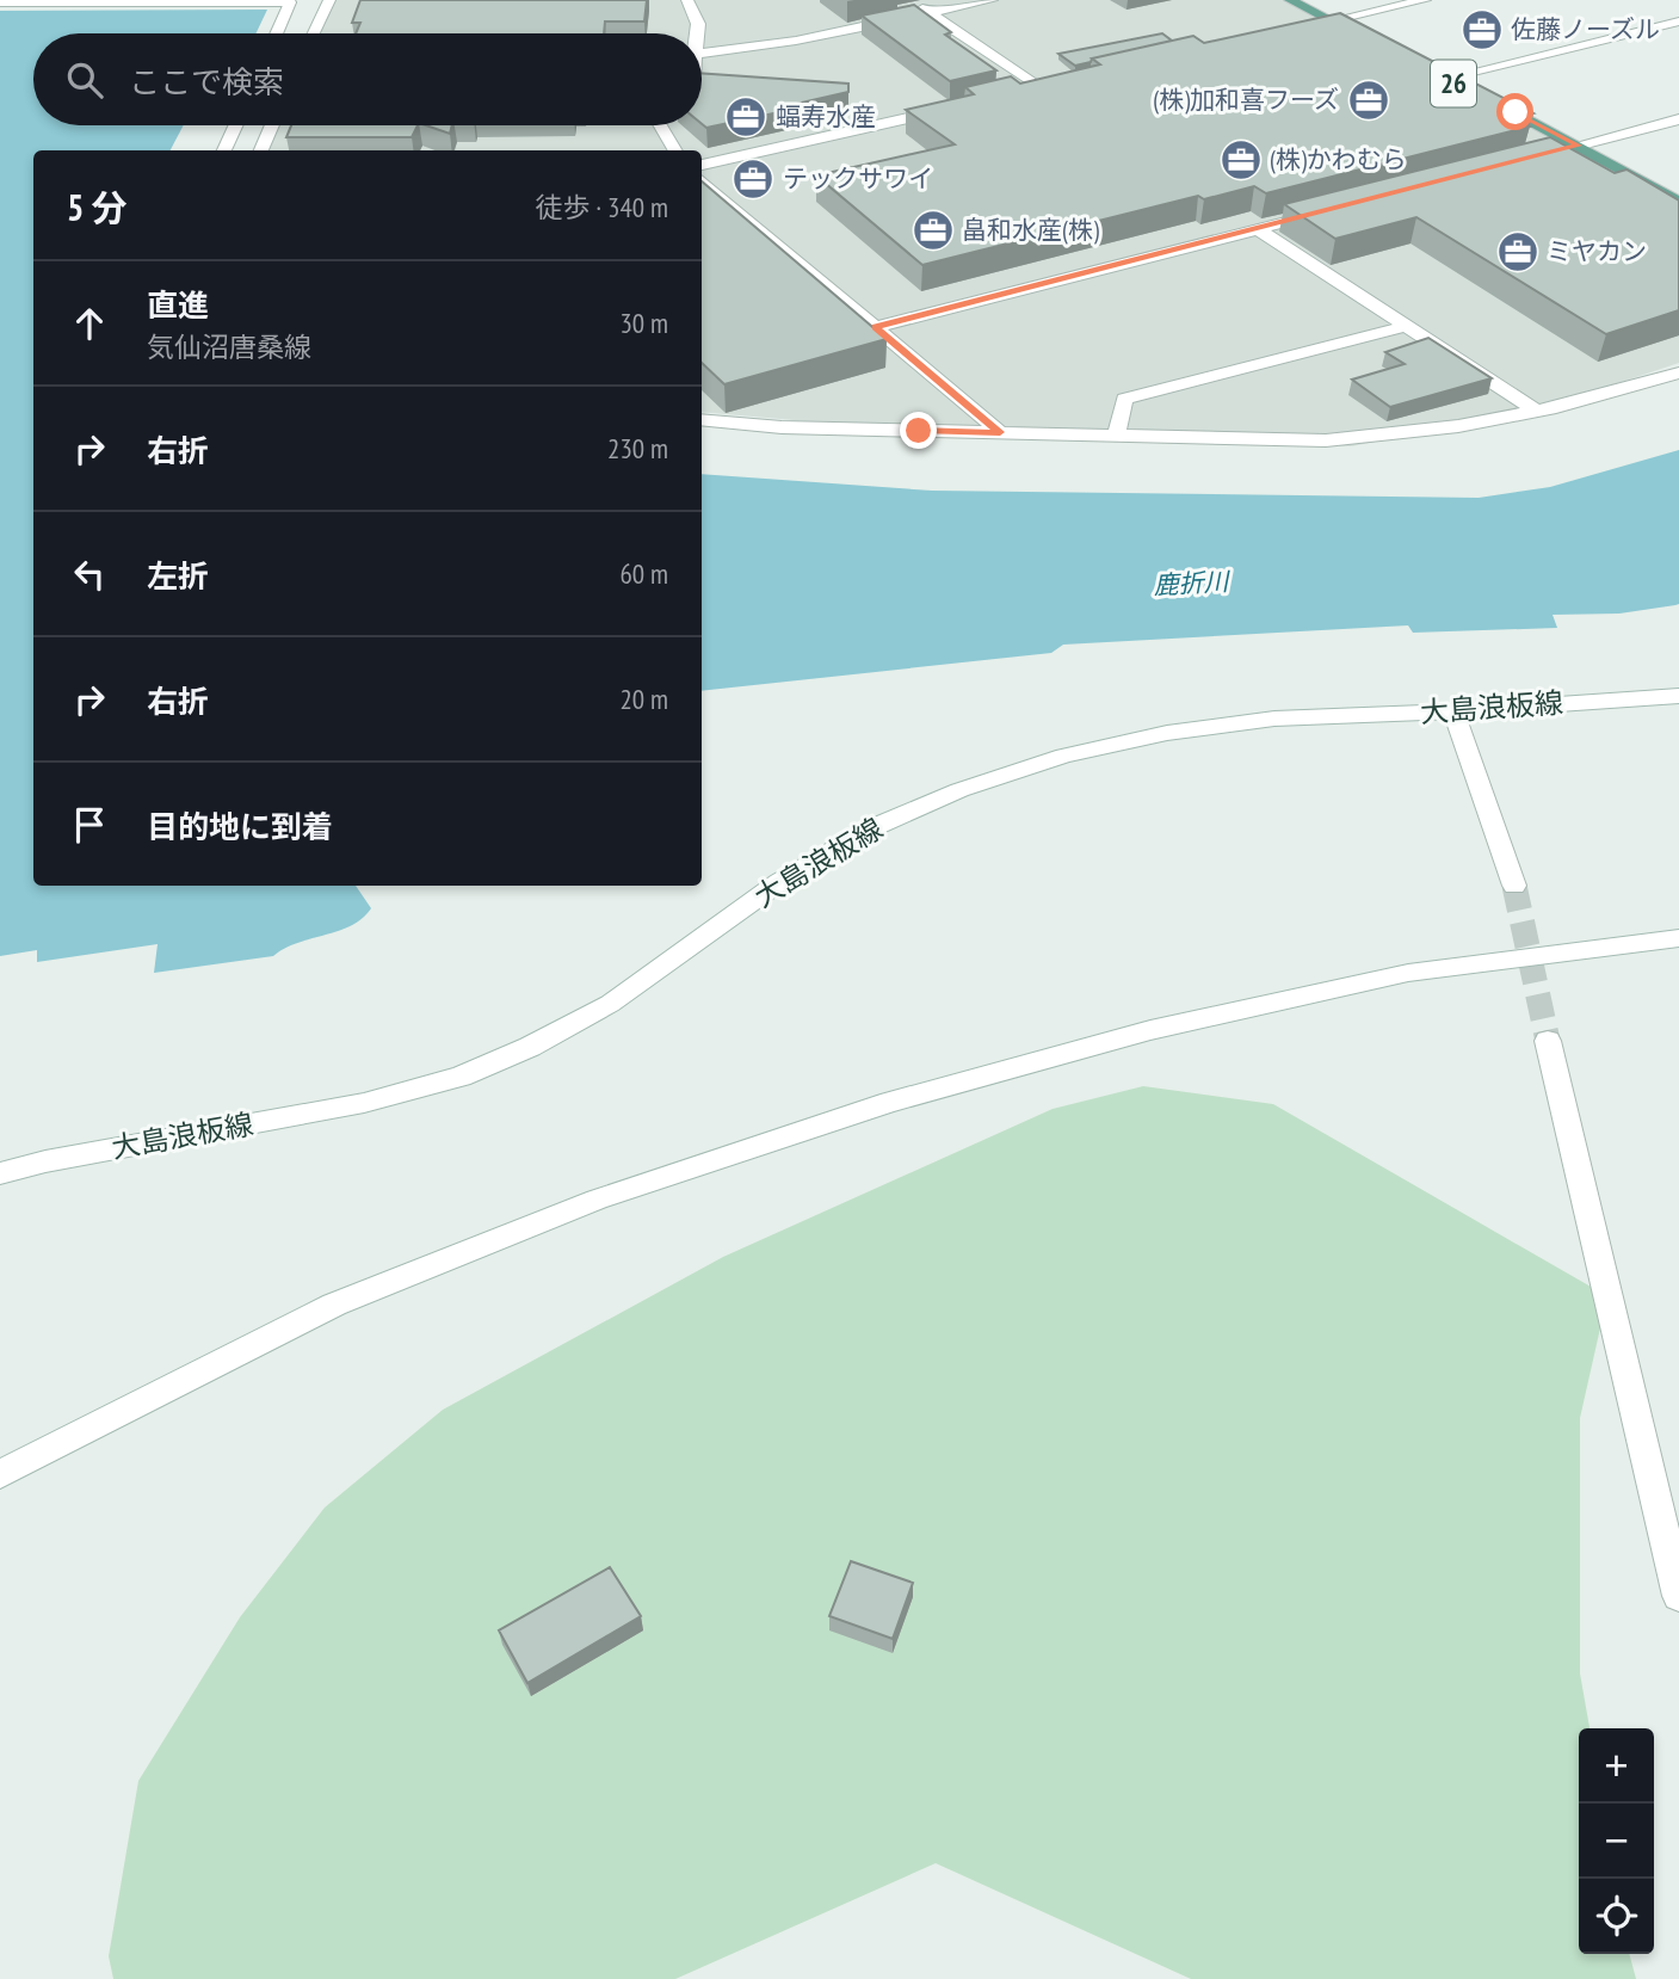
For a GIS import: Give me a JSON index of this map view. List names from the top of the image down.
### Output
{
  "streets": {
    "main road": ["26"],
    "street": ["大島浪板線"]
  },
  "water": ["鹿折川"],
  "places": {
    "office": [
      "佐藤ノーズル",
      "(株)加和喜フーズ",
      "蝠寿水産",
      "(株)かわむら",
      "テックサワイ",
      "畠和水産(株)",
      "ミヤカン"
    ]
  },
  "page": {
    "search": "ここで検索",
    "heading": ["5 分", "徒歩 · 340 m"],
    "list": [
      ["直進", "気仙沼唐桑線", "30 m"],
      ["右折", "230 m"],
      ["左折", "60 m"],
      ["右折", "20 m"],
      "目的地に到着"
    ],
    "map_buttons": ["+", "−"]
  }
}
